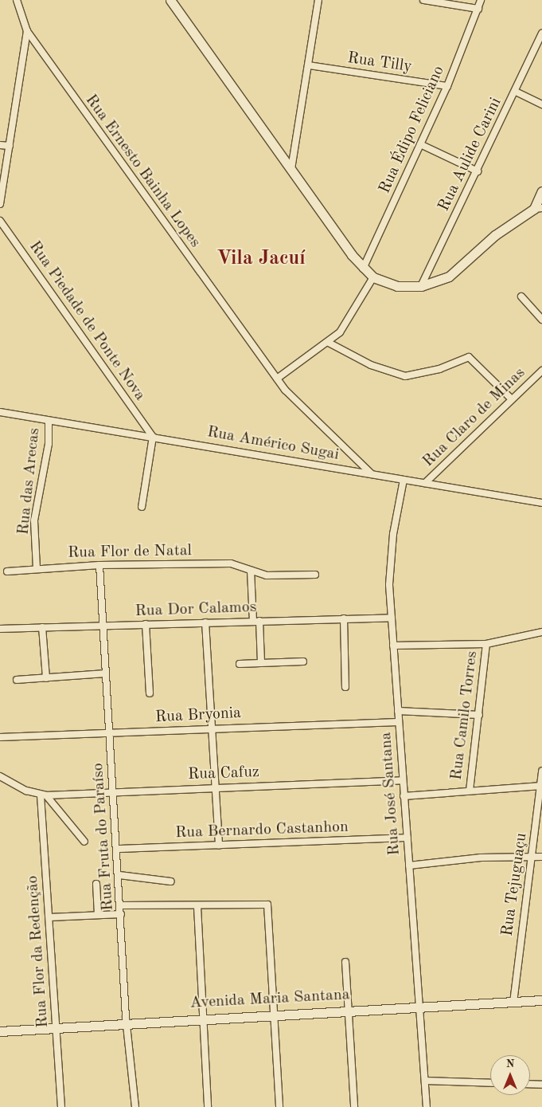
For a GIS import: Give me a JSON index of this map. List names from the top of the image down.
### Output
{
  "streets": {
    "street": [
      "Rua Tilly",
      "Rua Édipo Feliciano",
      "Rua Aulide Carini",
      "Rua Ernesto Bainha Lopes",
      "Rua Piedade de Ponte Nova",
      "Rua Claro de Minas",
      "Rua Américo Sugai",
      "Rua das Arecas",
      "Rua Flor de Natal",
      "Rua Dor Calamos",
      "Rua Bryonia",
      "Rua Camilo Torres",
      "Rua Cafuz",
      "Rua José Santana",
      "Rua Bernardo Castanhon",
      "Rua Fruta do Paraíso",
      "Rua Tejuguaçu",
      "Rua Flor da Redenção",
      "Avenida Maria Santana"
    ]
  },
  "crossings": [
    ["Rua Tilly", "Rua Édipo Feliciano"],
    ["Rua Ernesto Bainha Lopes", "Rua Américo Sugai"],
    ["Rua Piedade de Ponte Nova", "Rua Américo Sugai"],
    ["Rua Claro de Minas", "Rua Américo Sugai"],
    ["Rua Américo Sugai", "Rua das Arecas"],
    ["Rua Américo Sugai", "Rua José Santana"],
    ["Rua das Arecas", "Rua Flor de Natal"],
    ["Rua Flor de Natal", "Rua Fruta do Paraíso"],
    ["Rua Dor Calamos", "Rua José Santana"],
    ["Rua Dor Calamos", "Rua Fruta do Paraíso"],
    ["Rua Bryonia", "Rua José Santana"],
    ["Rua Bryonia", "Rua Fruta do Paraíso"],
    ["Rua Cafuz", "Rua José Santana"],
    ["Rua Cafuz", "Rua Fruta do Paraíso"],
    ["Rua Cafuz", "Rua Flor da Redenção"],
    ["Rua José Santana", "Rua Bernardo Castanhon"],
    ["Rua José Santana", "Avenida Maria Santana"],
    ["Rua Bernardo Castanhon", "Rua Fruta do Paraíso"],
    ["Rua Fruta do Paraíso", "Avenida Maria Santana"],
    ["Rua Tejuguaçu", "Avenida Maria Santana"],
    ["Rua Flor da Redenção", "Avenida Maria Santana"]
  ],
  "districts": ["Vila Jacuí"],
  "north": "top"
}
